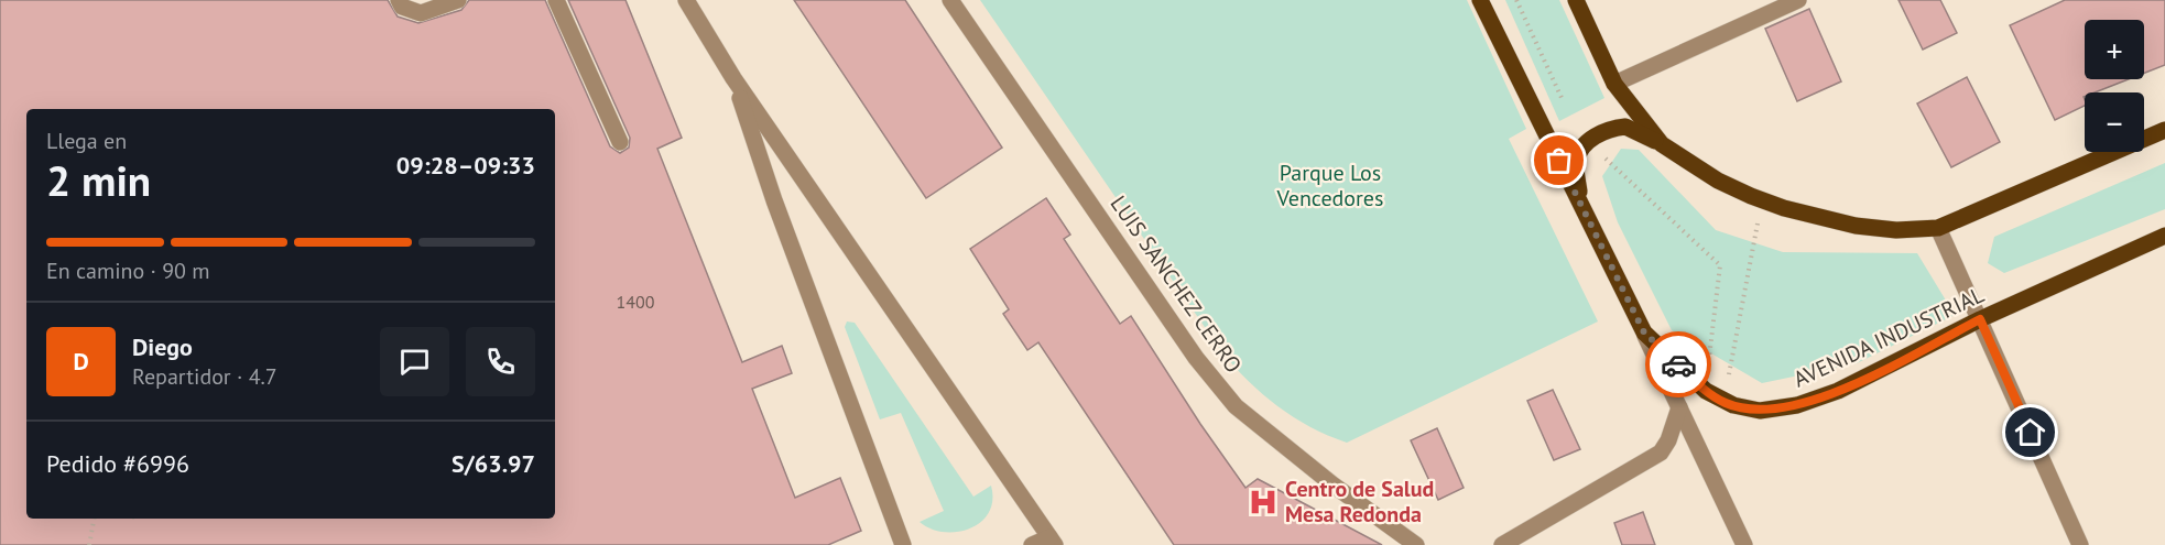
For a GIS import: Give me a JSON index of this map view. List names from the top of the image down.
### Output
{
  "streets": {
    "main road": ["AVENIDA INDUSTRIAL"],
    "street": ["LUIS SANCHEZ CERRO"]
  },
  "parks": ["Parque Los Vencedores"],
  "places": {
    "hospital": ["Centro de Salud Mesa Redonda"]
  },
  "house_numbers": ["1400"],
  "page": {
    "map_buttons": ["+", "−"],
    "heading": ["2 min", "Llega en", "09:28–09:33"],
    "panel": [
      "Diego",
      "Repartidor · 4.7",
      "Pedido #6996",
      "S/63.97"
    ],
    "bar": "En camino · 90 m",
    "round": "D"
  }
}
